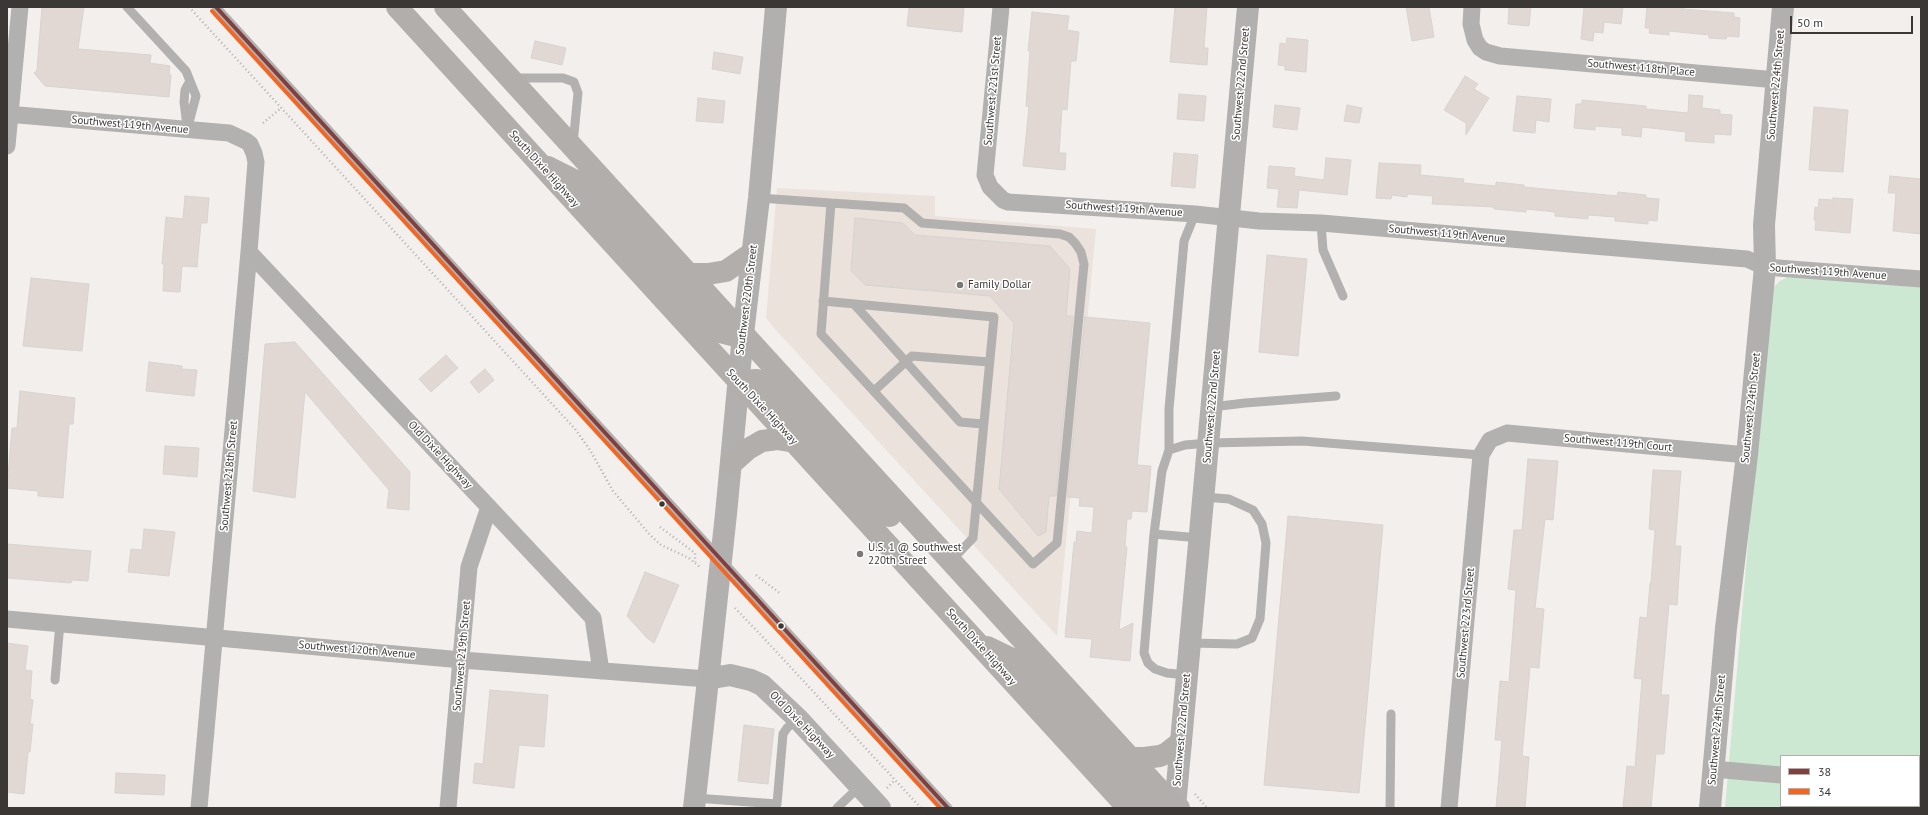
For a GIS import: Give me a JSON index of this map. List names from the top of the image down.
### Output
{
  "streets": {
    "highway": ["South Dixie Highway"],
    "street": [
      "Southwest 118th Place",
      "Southwest 222nd Street",
      "Southwest 224th Street",
      "Southwest 221st Street",
      "Southwest 119th Avenue",
      "Southwest 220th Street",
      "Southwest 119th Court",
      "Old Dixie Highway",
      "Southwest 218th Street",
      "Southwest 223rd Street",
      "Southwest 120th Avenue",
      "Southwest 219th Street"
    ]
  },
  "crossings": [
    ["Southwest 118th Place", "Southwest 224th Street"],
    ["Southwest 222nd Street", "Southwest 119th Avenue"],
    ["Southwest 224th Street", "Southwest 119th Avenue"],
    ["Southwest 224th Street", "Southwest 119th Court"],
    ["Southwest 221st Street", "Southwest 119th Avenue"],
    ["Southwest 119th Avenue", "Southwest 218th Street"],
    ["South Dixie Highway", "Southwest 220th Street"],
    ["Southwest 220th Street", "Old Dixie Highway"],
    ["Southwest 220th Street", "Southwest 120th Avenue"],
    ["Southwest 119th Court", "Southwest 223rd Street"],
    ["Old Dixie Highway", "Southwest 218th Street"],
    ["Old Dixie Highway", "Southwest 120th Avenue"],
    ["Old Dixie Highway", "Southwest 219th Street"],
    ["Southwest 218th Street", "Southwest 120th Avenue"],
    ["Southwest 120th Avenue", "Southwest 219th Street"]
  ],
  "places": ["Family Dollar", "U.S. 1 @ Southwest 220th Street"],
  "lines": ["transit line 38", "transit line 34"],
  "legend": ["38", "34"],
  "scale_bar": "50 m"
}
